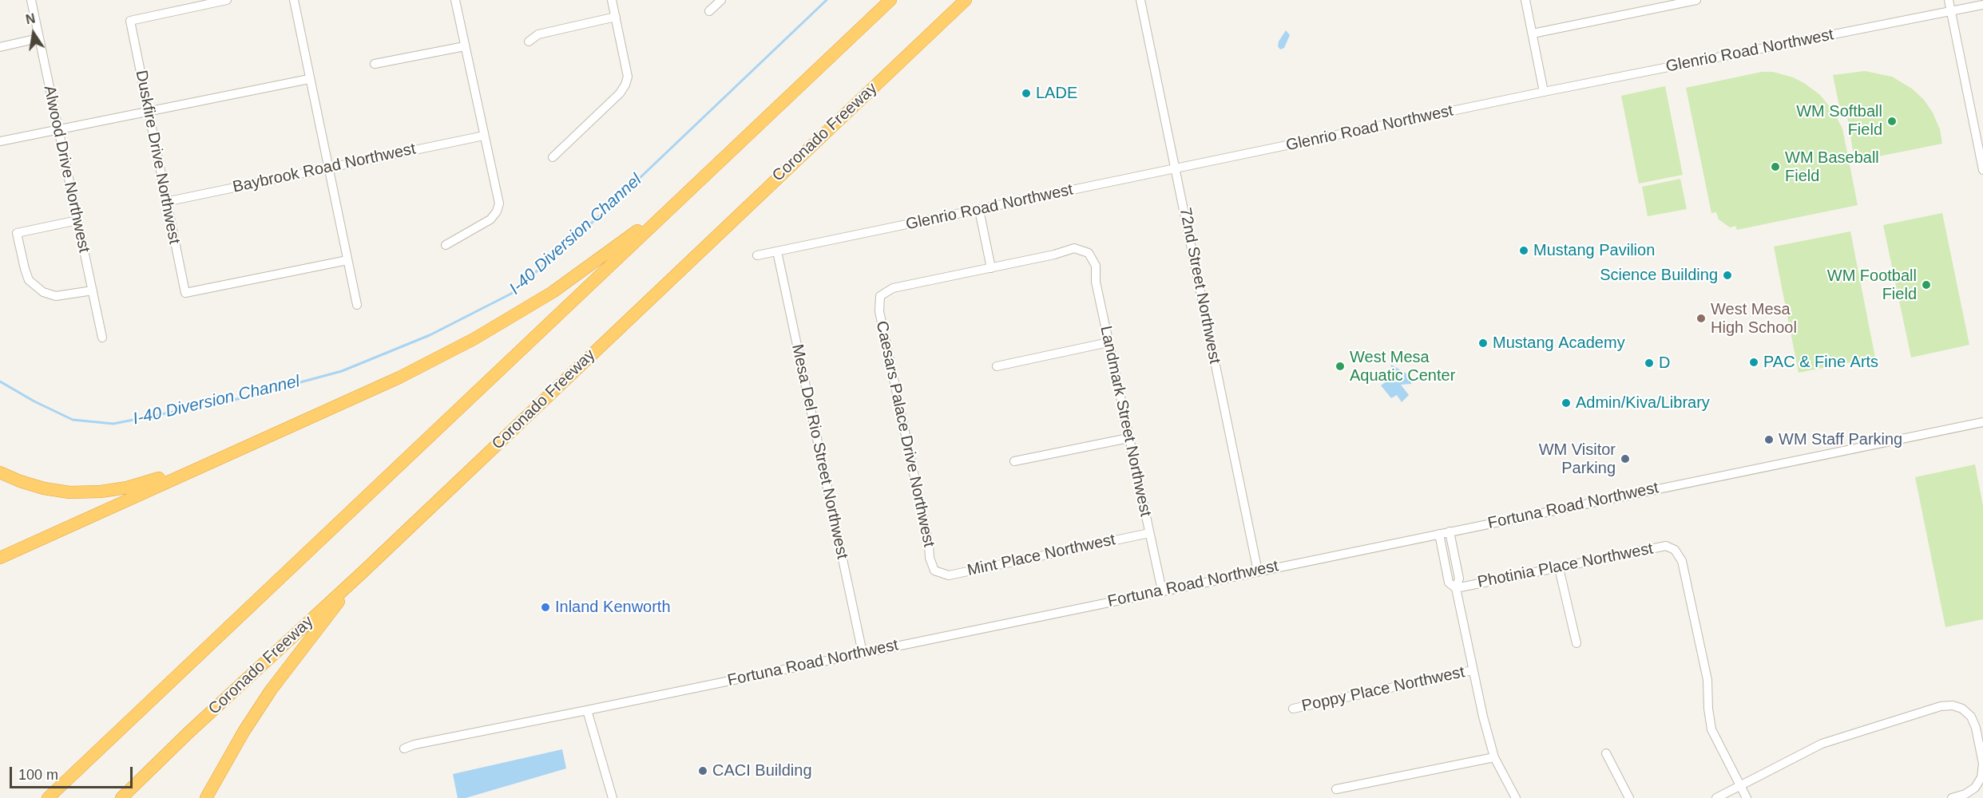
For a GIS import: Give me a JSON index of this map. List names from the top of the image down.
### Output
{
  "streets": {
    "highway": ["Coronado Freeway"],
    "street": [
      "Glenrio Road Northwest",
      "Duskfire Drive Northwest",
      "Baybrook Road Northwest",
      "Alwood Drive Northwest",
      "72nd Street Northwest",
      "Landmark Street Northwest",
      "Caesars Palace Drive Northwest",
      "Mesa Del Rio Street Northwest",
      "Fortuna Road Northwest",
      "Mint Place Northwest",
      "Photinia Place Northwest",
      "Poppy Place Northwest"
    ]
  },
  "crossings": [
    ["Glenrio Road Northwest", "72nd Street Northwest"],
    ["Glenrio Road Northwest", "Mesa Del Rio Street Northwest"],
    ["Duskfire Drive Northwest", "Baybrook Road Northwest"],
    ["72nd Street Northwest", "Fortuna Road Northwest"],
    ["Landmark Street Northwest", "Caesars Palace Drive Northwest"],
    ["Landmark Street Northwest", "Fortuna Road Northwest"],
    ["Landmark Street Northwest", "Mint Place Northwest"],
    ["Caesars Palace Drive Northwest", "Mint Place Northwest"],
    ["Mesa Del Rio Street Northwest", "Fortuna Road Northwest"]
  ],
  "water": ["I-40 Diversion Channel"],
  "places": [
    "LADE",
    "WM Softball Field",
    "WM Baseball Field",
    "Mustang Pavilion",
    "Science Building",
    "WM Football Field",
    "West Mesa High School",
    "Mustang Academy",
    "PAC & Fine Arts",
    "D",
    "West Mesa Aquatic Center",
    "Admin/Kiva/Library",
    "WM Staff Parking",
    "WM Visitor Parking",
    "Inland Kenworth",
    "CACI Building"
  ],
  "scale_bar": "100 m",
  "north": "top"
}
